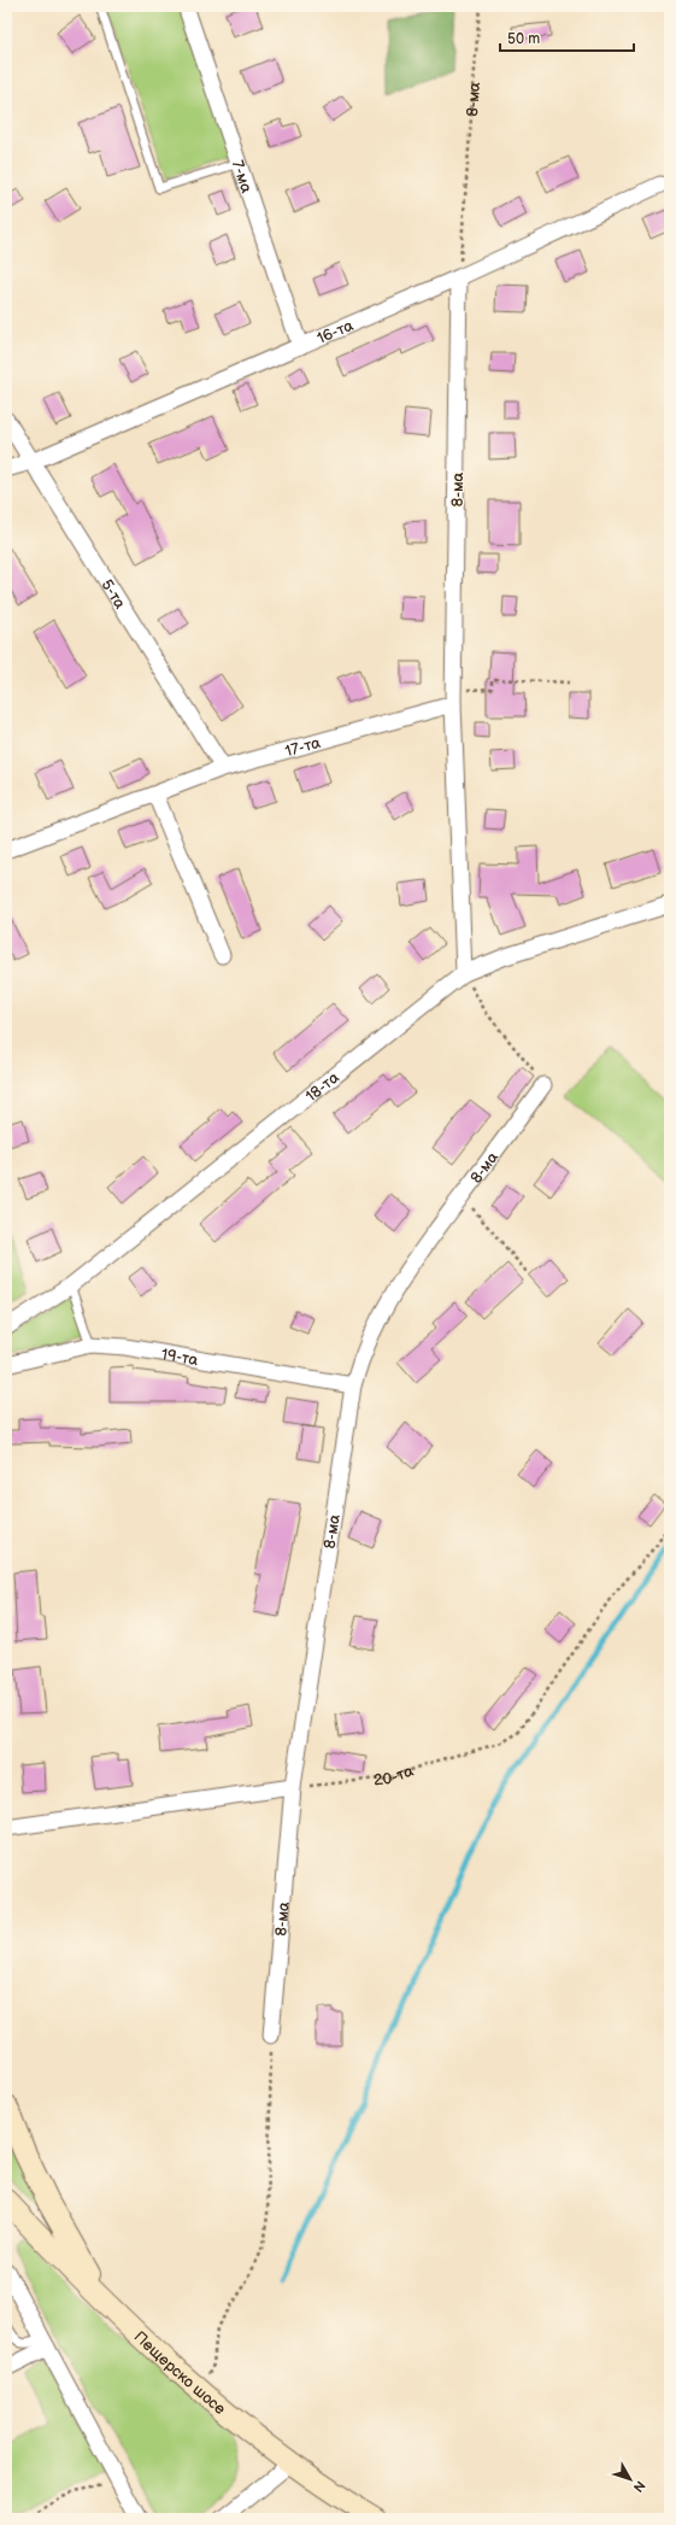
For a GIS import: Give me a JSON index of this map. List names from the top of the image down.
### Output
{
  "streets": {
    "main road": ["Пещерско шосе"],
    "street": [
      "8-ма",
      "7-ма",
      "16-та",
      "5-та",
      "17-та",
      "18-та",
      "19-та"
    ],
    "path": ["20-та"]
  },
  "crossings": [
    ["8-ма", "16-та"],
    ["8-ма", "17-та"],
    ["8-ма", "18-та"],
    ["8-ма", "19-та"],
    ["8-ма", "20-та"],
    ["7-ма", "16-та"],
    ["16-та", "5-та"],
    ["5-та", "17-та"]
  ],
  "scale_bar": "50 m",
  "north": "bottom right"
}
